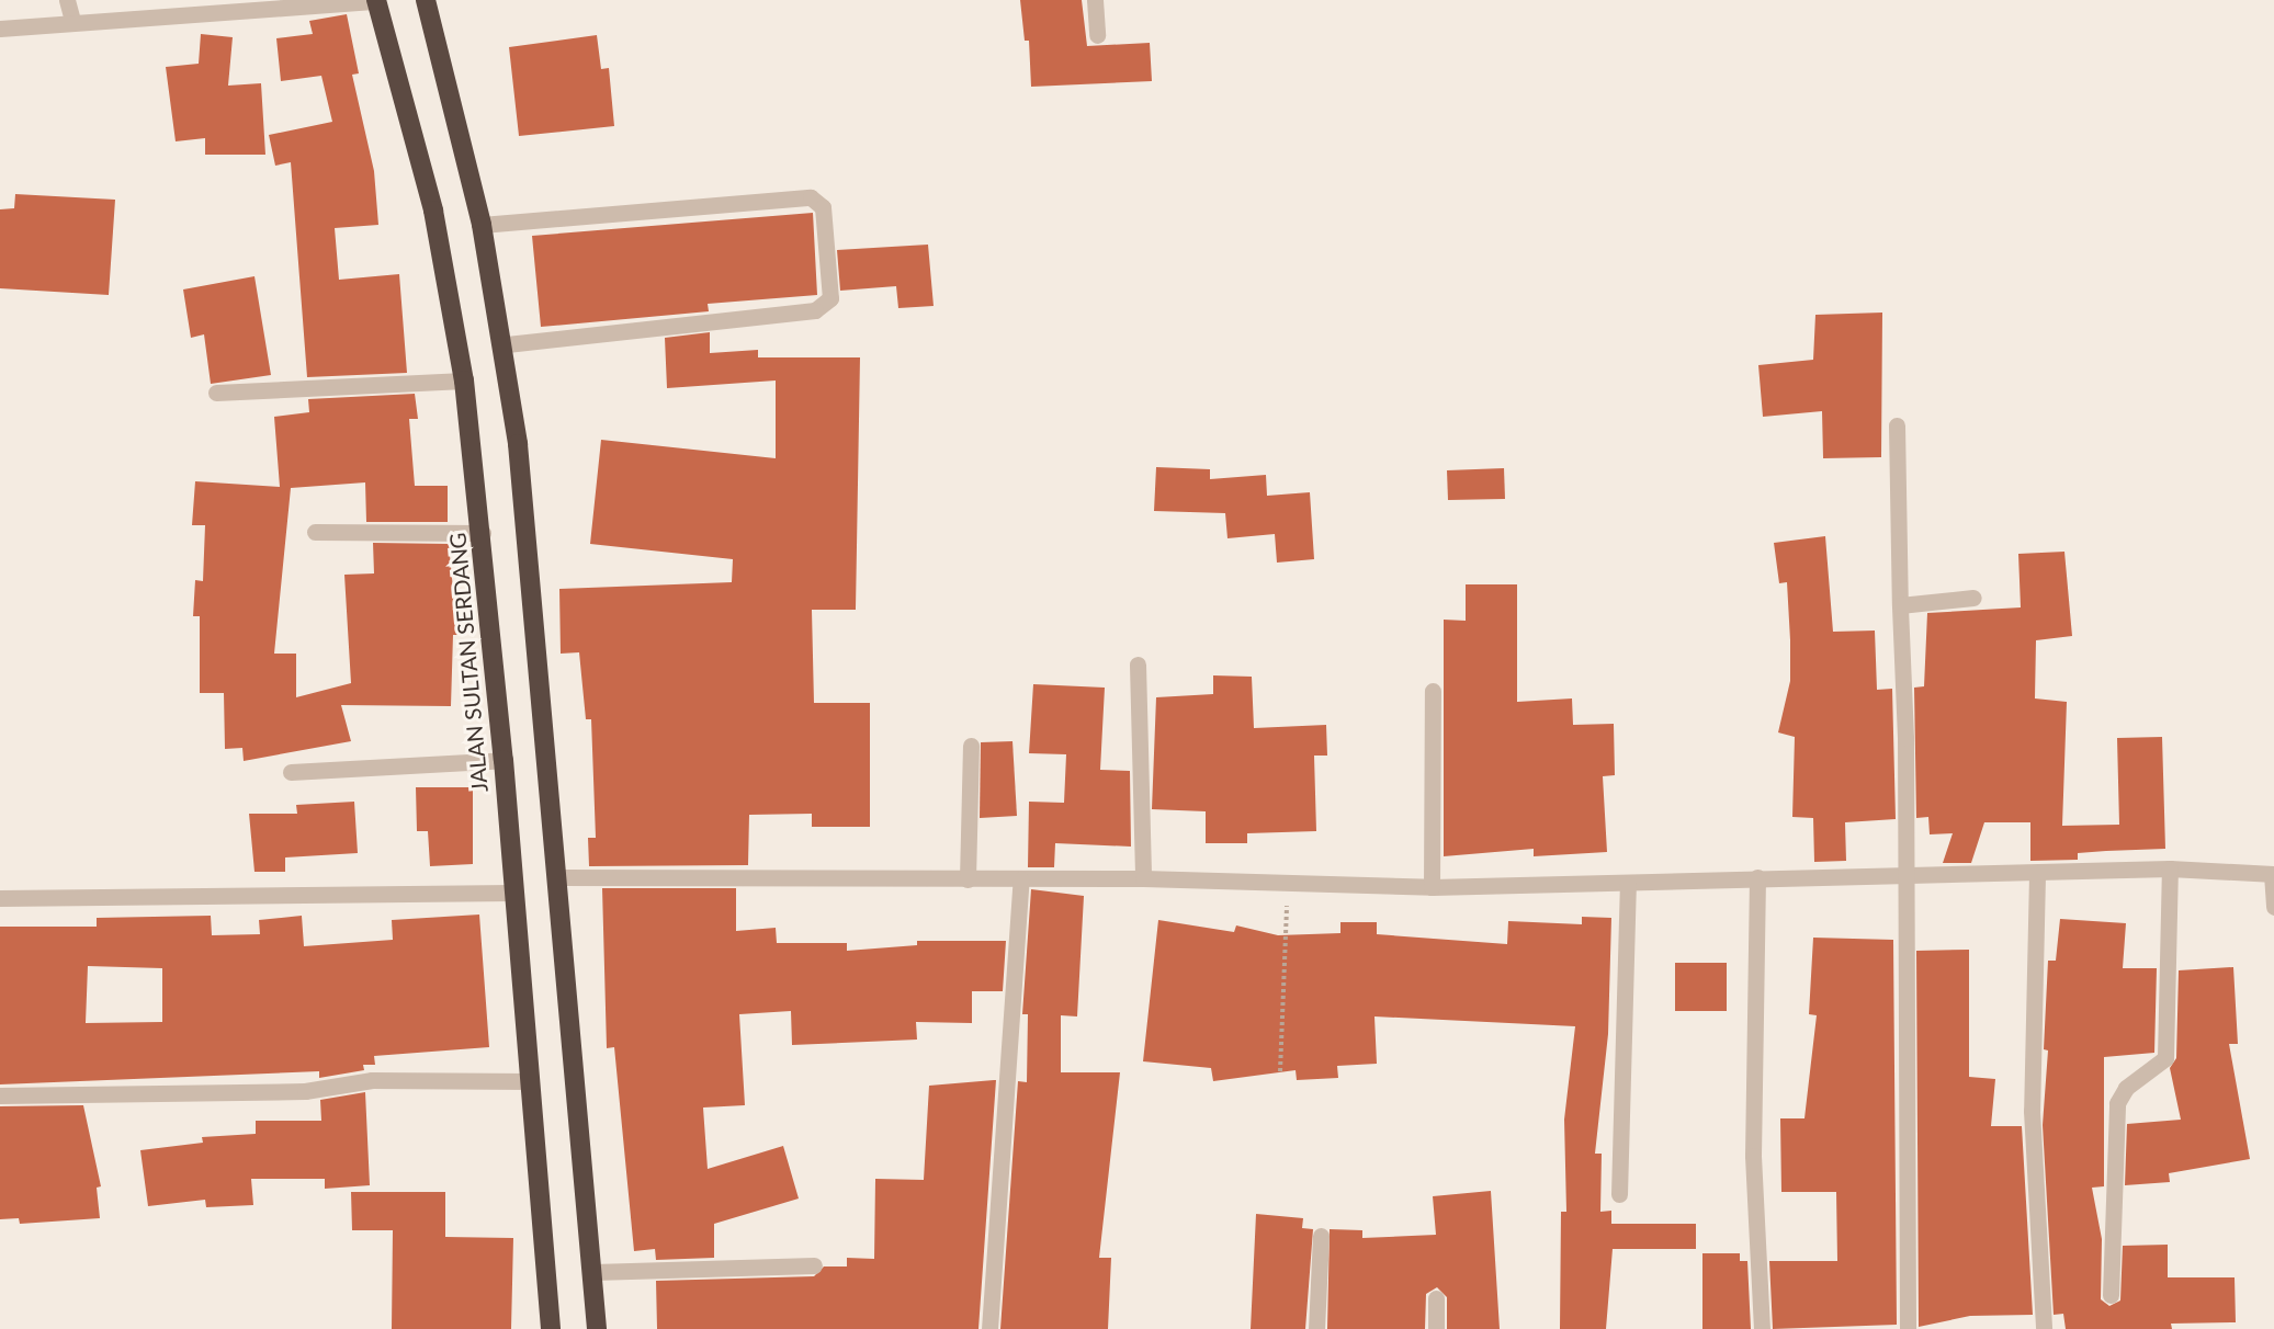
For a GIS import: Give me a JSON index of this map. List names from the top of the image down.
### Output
{
  "streets": {
    "highway": ["JALAN SULTAN SERDANG"]
  }
}
